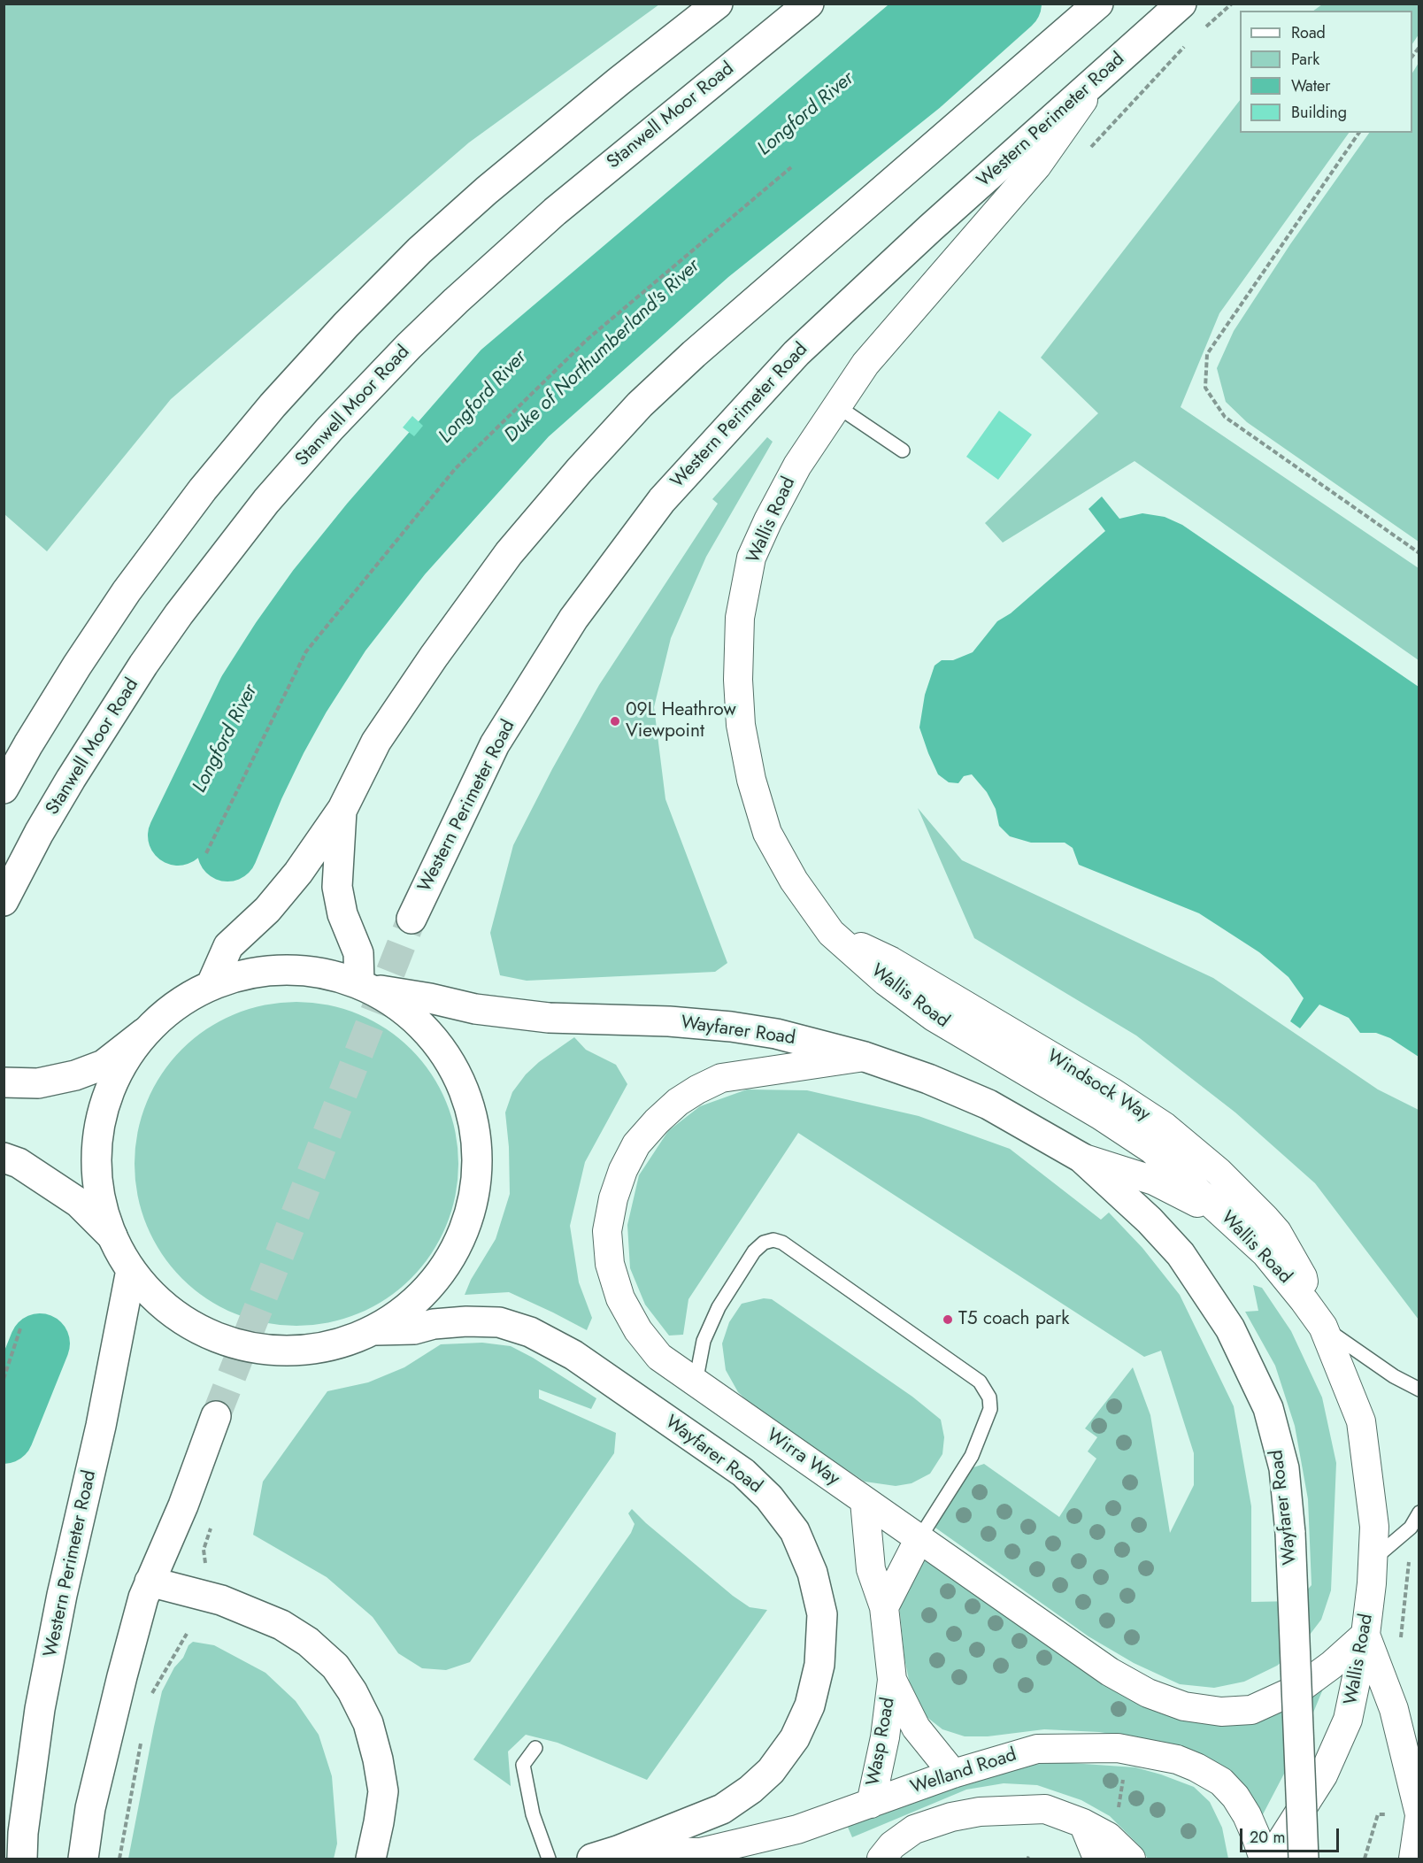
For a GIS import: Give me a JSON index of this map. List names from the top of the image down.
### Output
{
  "streets": {
    "main road": ["Stanwell Moor Road", "Western Perimeter Road", "Wayfarer Road"],
    "street": [
      "Wallis Road",
      "Windsock Way",
      "Wirra Way",
      "Wasp Road",
      "Welland Road"
    ]
  },
  "crossings": [
    ["Western Perimeter Road", "Wallis Road"],
    ["Wallis Road", "Wayfarer Road"],
    ["Wallis Road", "Windsock Way"],
    ["Wallis Road", "Wirra Way"],
    ["Wayfarer Road", "Wirra Way"],
    ["Wayfarer Road", "Welland Road"],
    ["Wirra Way", "Wasp Road"],
    ["Wasp Road", "Welland Road"]
  ],
  "water": ["Longford River", "Duke of Northumberland's River"],
  "places": ["09L Heathrow Viewpoint", "T5 coach park"],
  "legend": [
    "Road",
    "Park",
    "Water",
    "Building"
  ],
  "scale_bar": "20 m"
}
